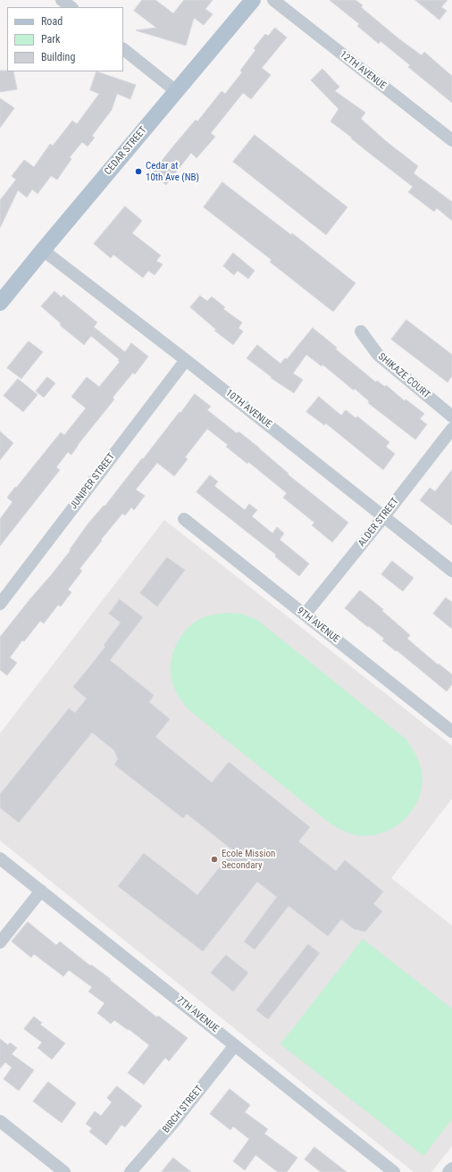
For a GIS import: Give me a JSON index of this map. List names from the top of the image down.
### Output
{
  "streets": {
    "main road": ["CEDAR STREET"],
    "street": [
      "12TH AVENUE",
      "SHIKAZE COURT",
      "10TH AVENUE",
      "JUNIPER STREET",
      "ALDER STREET",
      "9TH AVENUE",
      "7TH AVENUE",
      "BIRCH STREET"
    ]
  },
  "crossings": [
    ["CEDAR STREET", "10TH AVENUE"],
    ["10TH AVENUE", "JUNIPER STREET"],
    ["10TH AVENUE", "ALDER STREET"],
    ["ALDER STREET", "9TH AVENUE"],
    ["7TH AVENUE", "BIRCH STREET"]
  ],
  "places": ["Cedar at 10th Ave (NB)", "Ecole Mission Secondary"],
  "legend": ["Road", "Park", "Building"]
}
